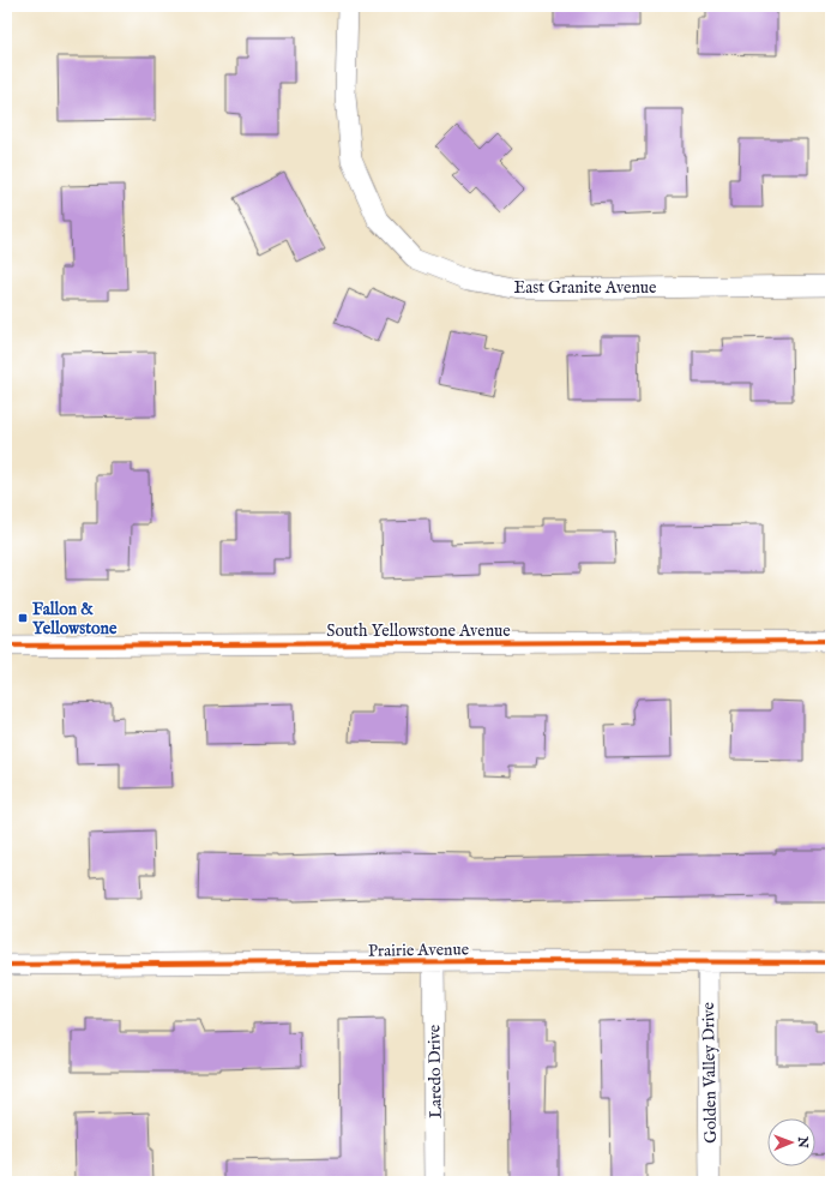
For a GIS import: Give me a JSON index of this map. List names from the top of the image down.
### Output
{
  "streets": {
    "street": [
      "East Granite Avenue",
      "South Yellowstone Avenue",
      "Prairie Avenue",
      "Laredo Drive",
      "Golden Valley Drive"
    ]
  },
  "crossings": [
    ["Prairie Avenue", "Laredo Drive"],
    ["Prairie Avenue", "Golden Valley Drive"]
  ],
  "places": {
    "transit": ["Fallon & Yellowstone"]
  },
  "north": "right"
}
